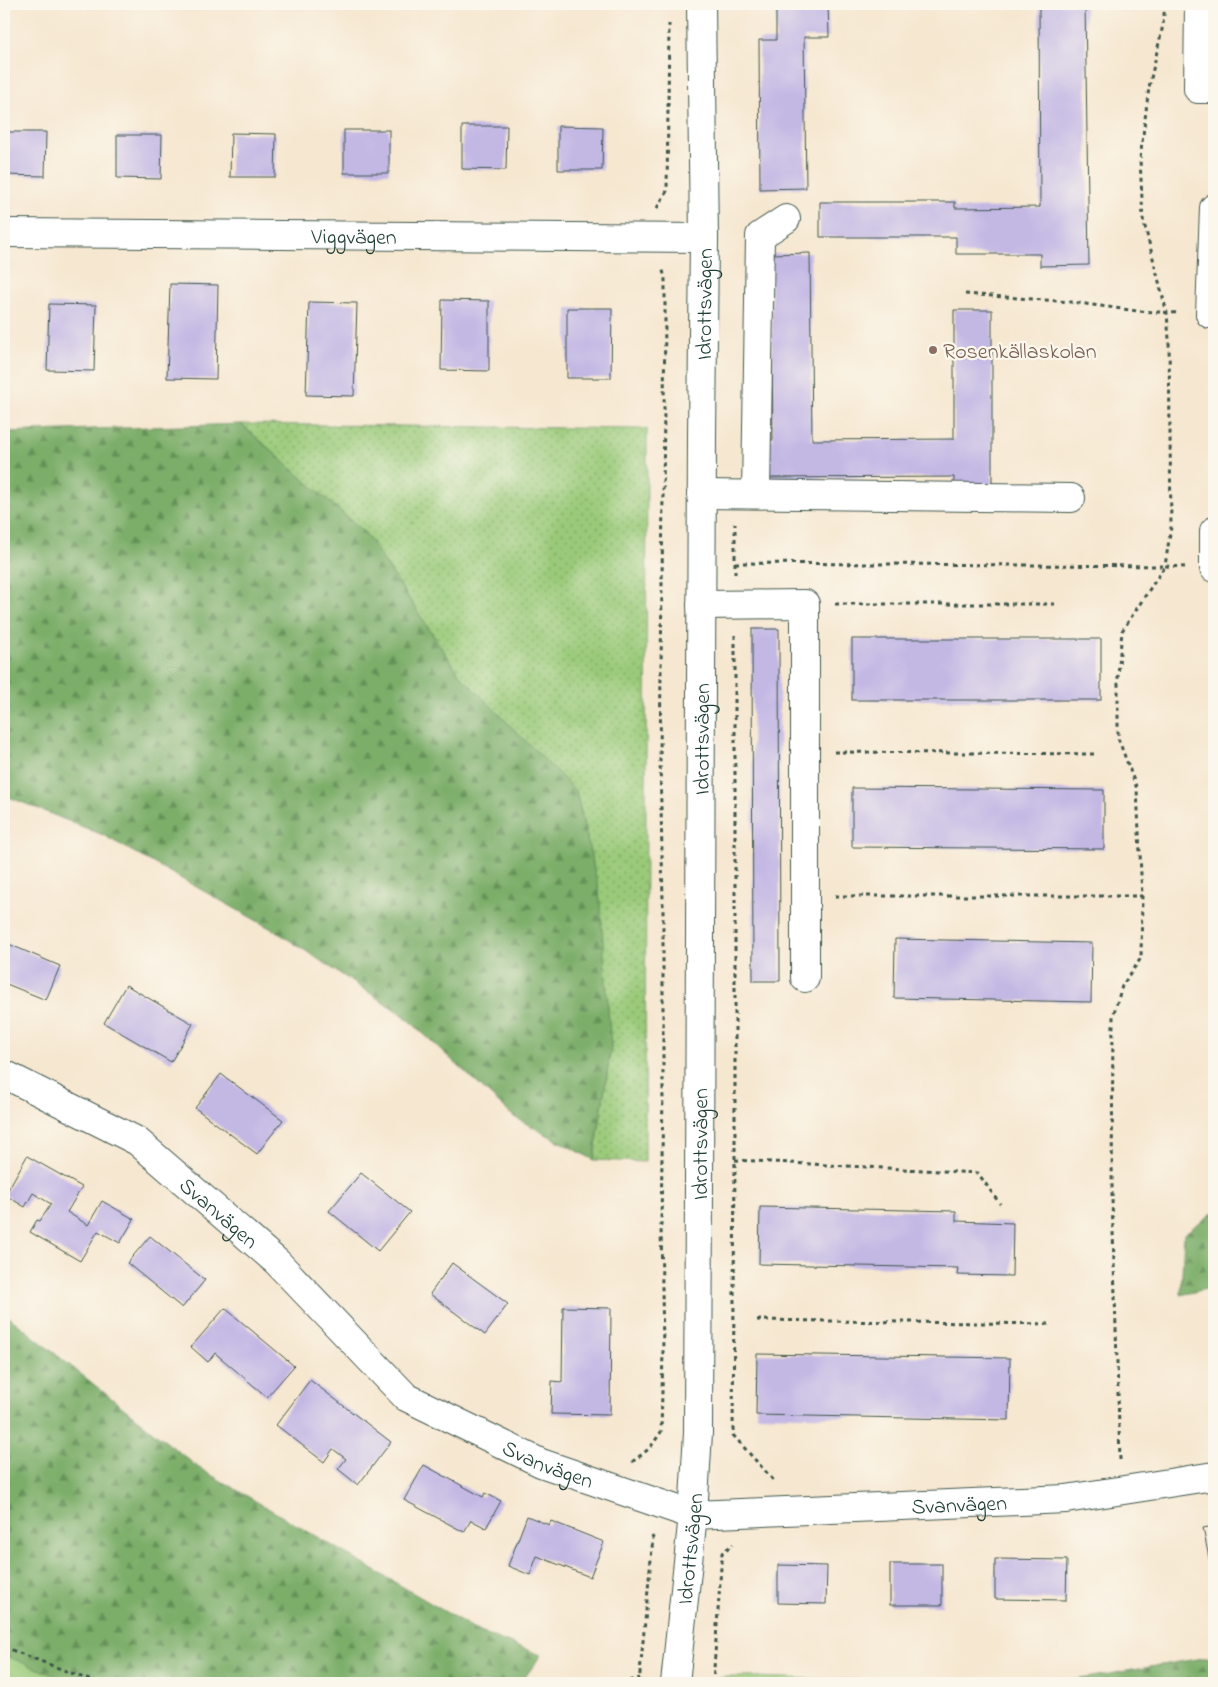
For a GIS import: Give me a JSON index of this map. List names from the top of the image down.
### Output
{
  "streets": {
    "street": ["Viggvägen", "Idrottsvägen", "Svanvägen"]
  },
  "crossings": [
    ["Viggvägen", "Idrottsvägen"],
    ["Idrottsvägen", "Svanvägen"]
  ],
  "places": ["Rosenkällaskolan"]
}
